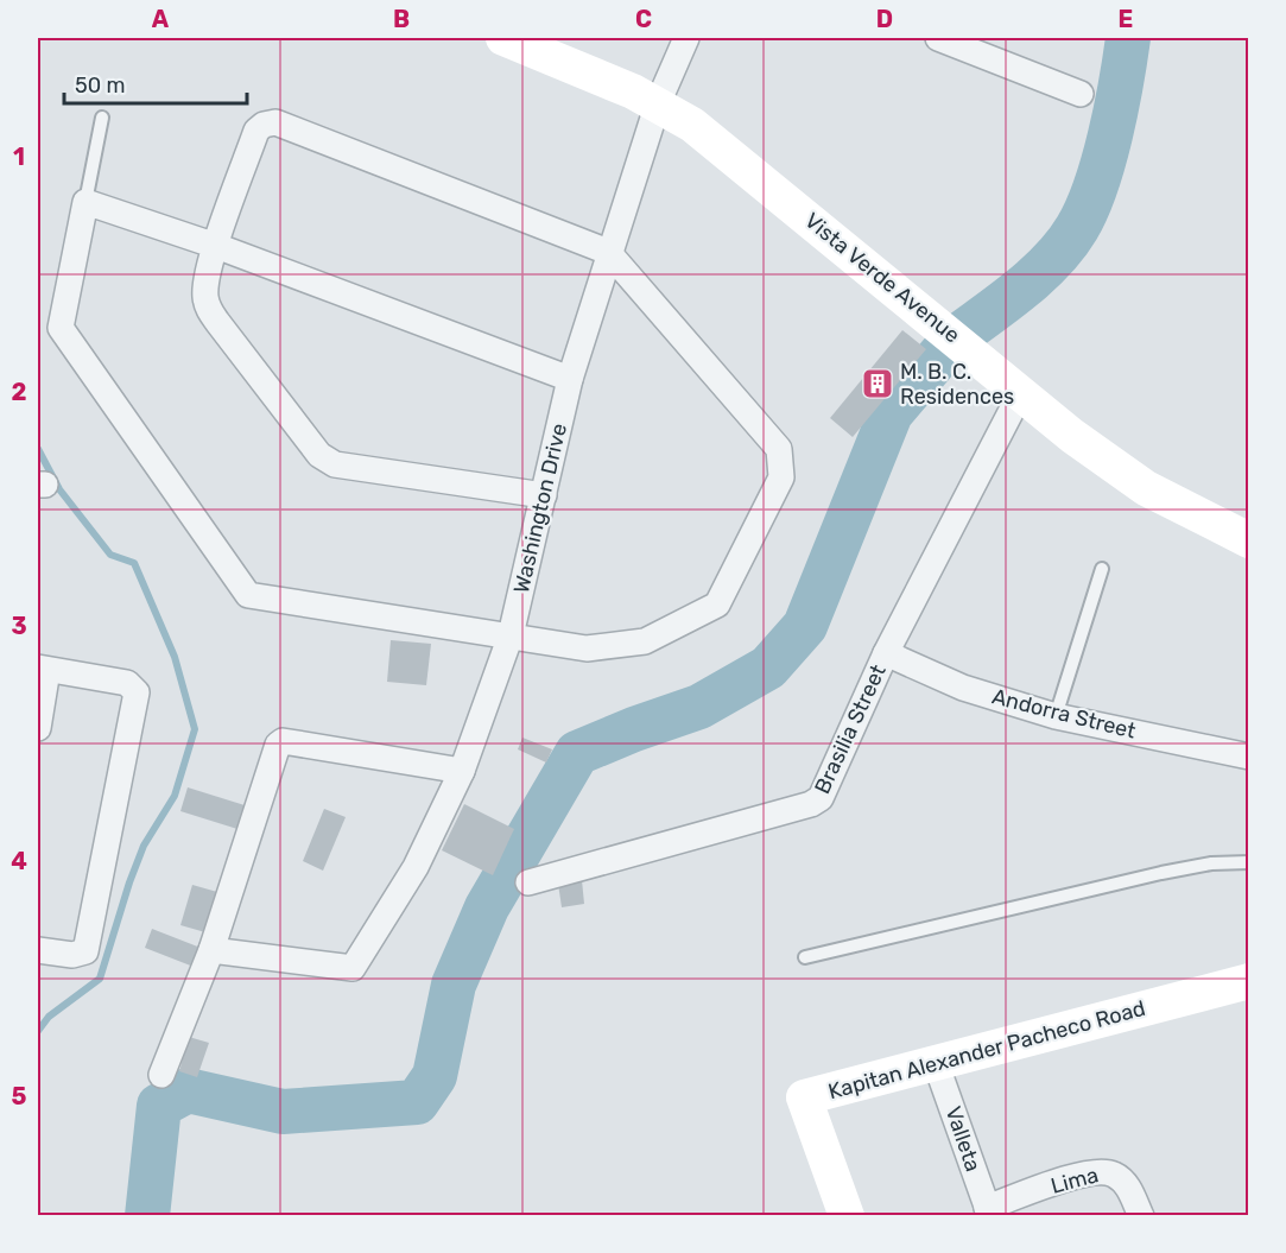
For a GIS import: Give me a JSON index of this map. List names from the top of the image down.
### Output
{
  "streets": {
    "street": [
      "Vista Verde Avenue",
      "Washington Drive",
      "Andorra Street",
      "Brasilia Street",
      "Kapitan Alexander Pacheco Road",
      "Valleta",
      "Lima"
    ]
  },
  "crossings": [
    ["Vista Verde Avenue", "Washington Drive"],
    ["Vista Verde Avenue", "Brasilia Street"],
    ["Andorra Street", "Brasilia Street"],
    ["Kapitan Alexander Pacheco Road", "Valleta"],
    ["Valleta", "Lima"]
  ],
  "places": {
    "building": ["M. B. C. Residences"]
  },
  "scale_bar": "50 m",
  "grid": {
    "columns": [
      "A",
      "B",
      "C",
      "D",
      "E"
    ],
    "rows": [
      "1",
      "2",
      "3",
      "4",
      "5"
    ]
  }
}
